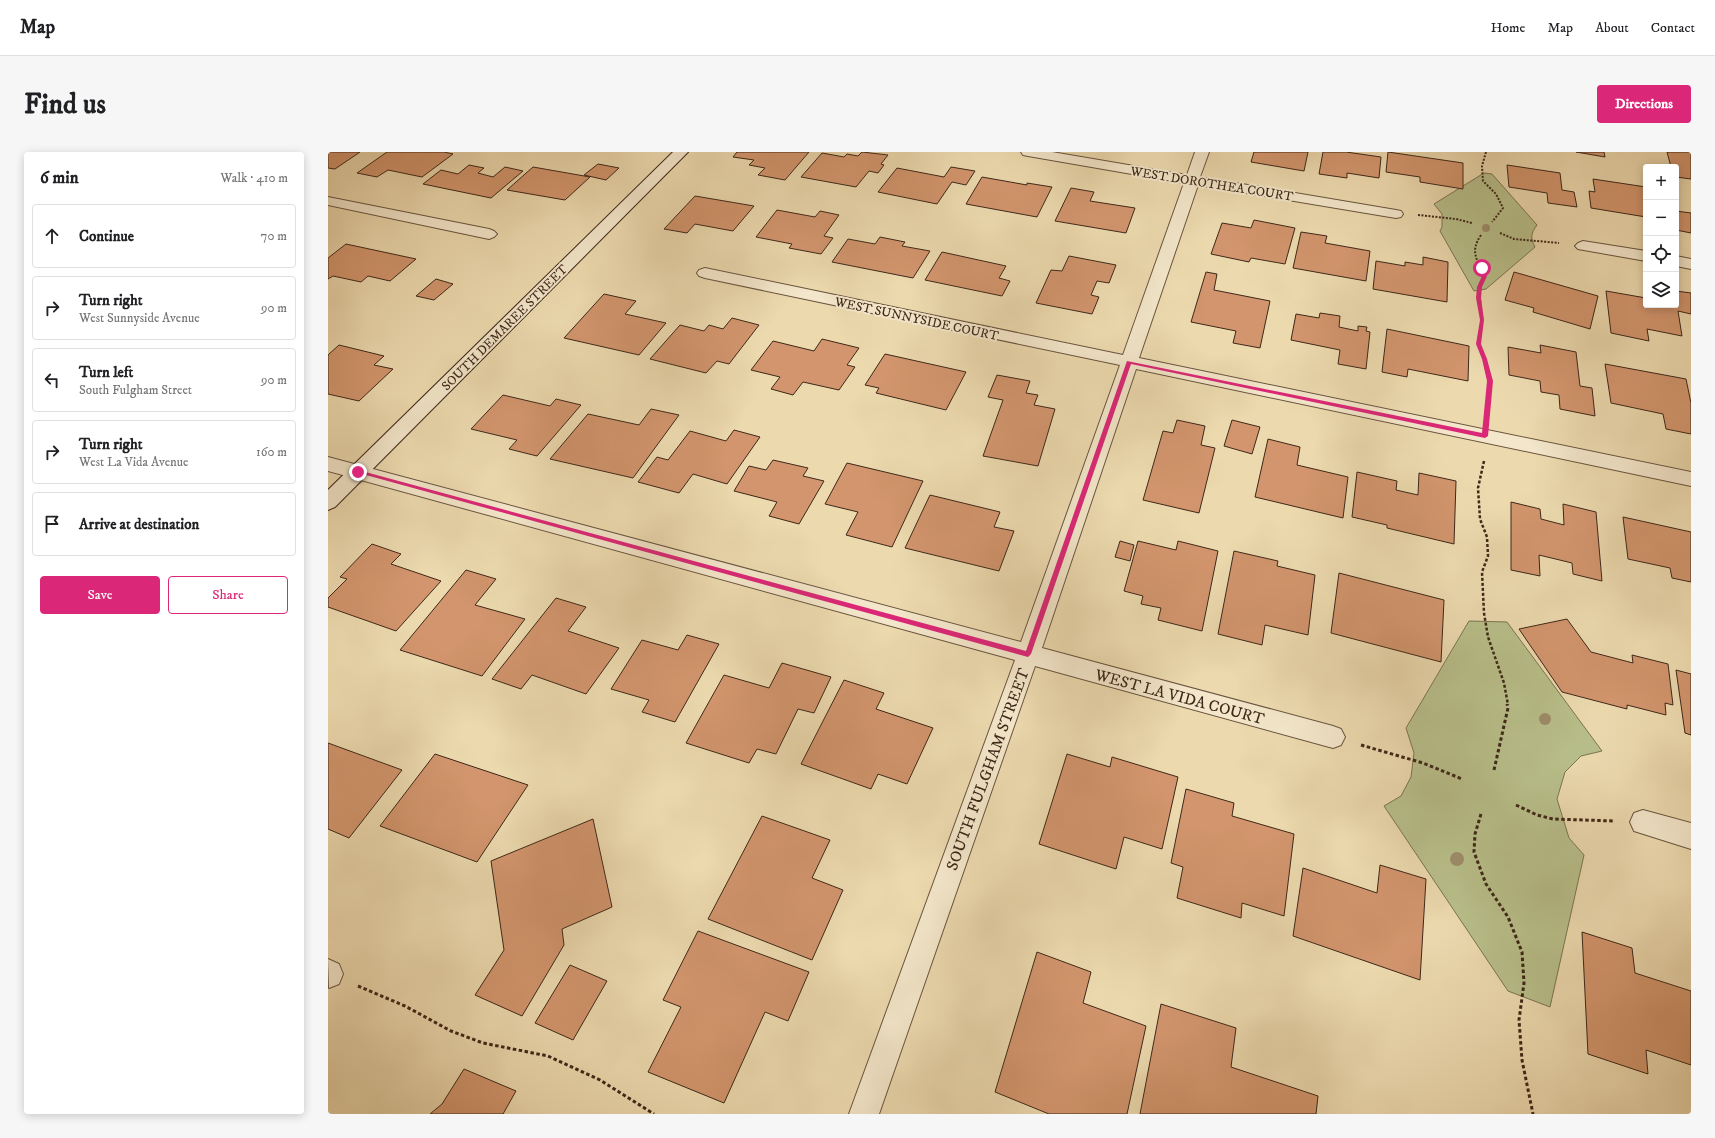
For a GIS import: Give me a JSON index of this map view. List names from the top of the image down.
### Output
{
  "streets": {
    "street": [
      "WEST DOROTHEA COURT",
      "WEST SUNNYSIDE COURT",
      "SOUTH DEMAREE STREET",
      "WEST LA VIDA COURT",
      "SOUTH FULGHAM STREET"
    ]
  },
  "crossings": [
    ["WEST DOROTHEA COURT", "SOUTH FULGHAM STREET"],
    ["WEST SUNNYSIDE COURT", "SOUTH FULGHAM STREET"],
    ["SOUTH DEMAREE STREET", "WEST LA VIDA COURT"],
    ["WEST LA VIDA COURT", "SOUTH FULGHAM STREET"]
  ],
  "page": {
    "header": "Map",
    "nav": [
      "Home",
      "Map",
      "About",
      "Contact"
    ],
    "buttons": [
      "Directions",
      ["Save", "Share"]
    ],
    "title": "Find us",
    "heading": ["6 min", "Walk · 410 m"],
    "map_buttons": ["+", "−"],
    "list": [
      ["Continue", "70 m"],
      ["Turn right", "West Sunnyside Avenue", "90 m"],
      ["Turn left", "South Fulgham Street", "90 m"],
      ["Turn right", "West La Vida Avenue", "160 m"],
      "Arrive at destination"
    ]
  }
}
